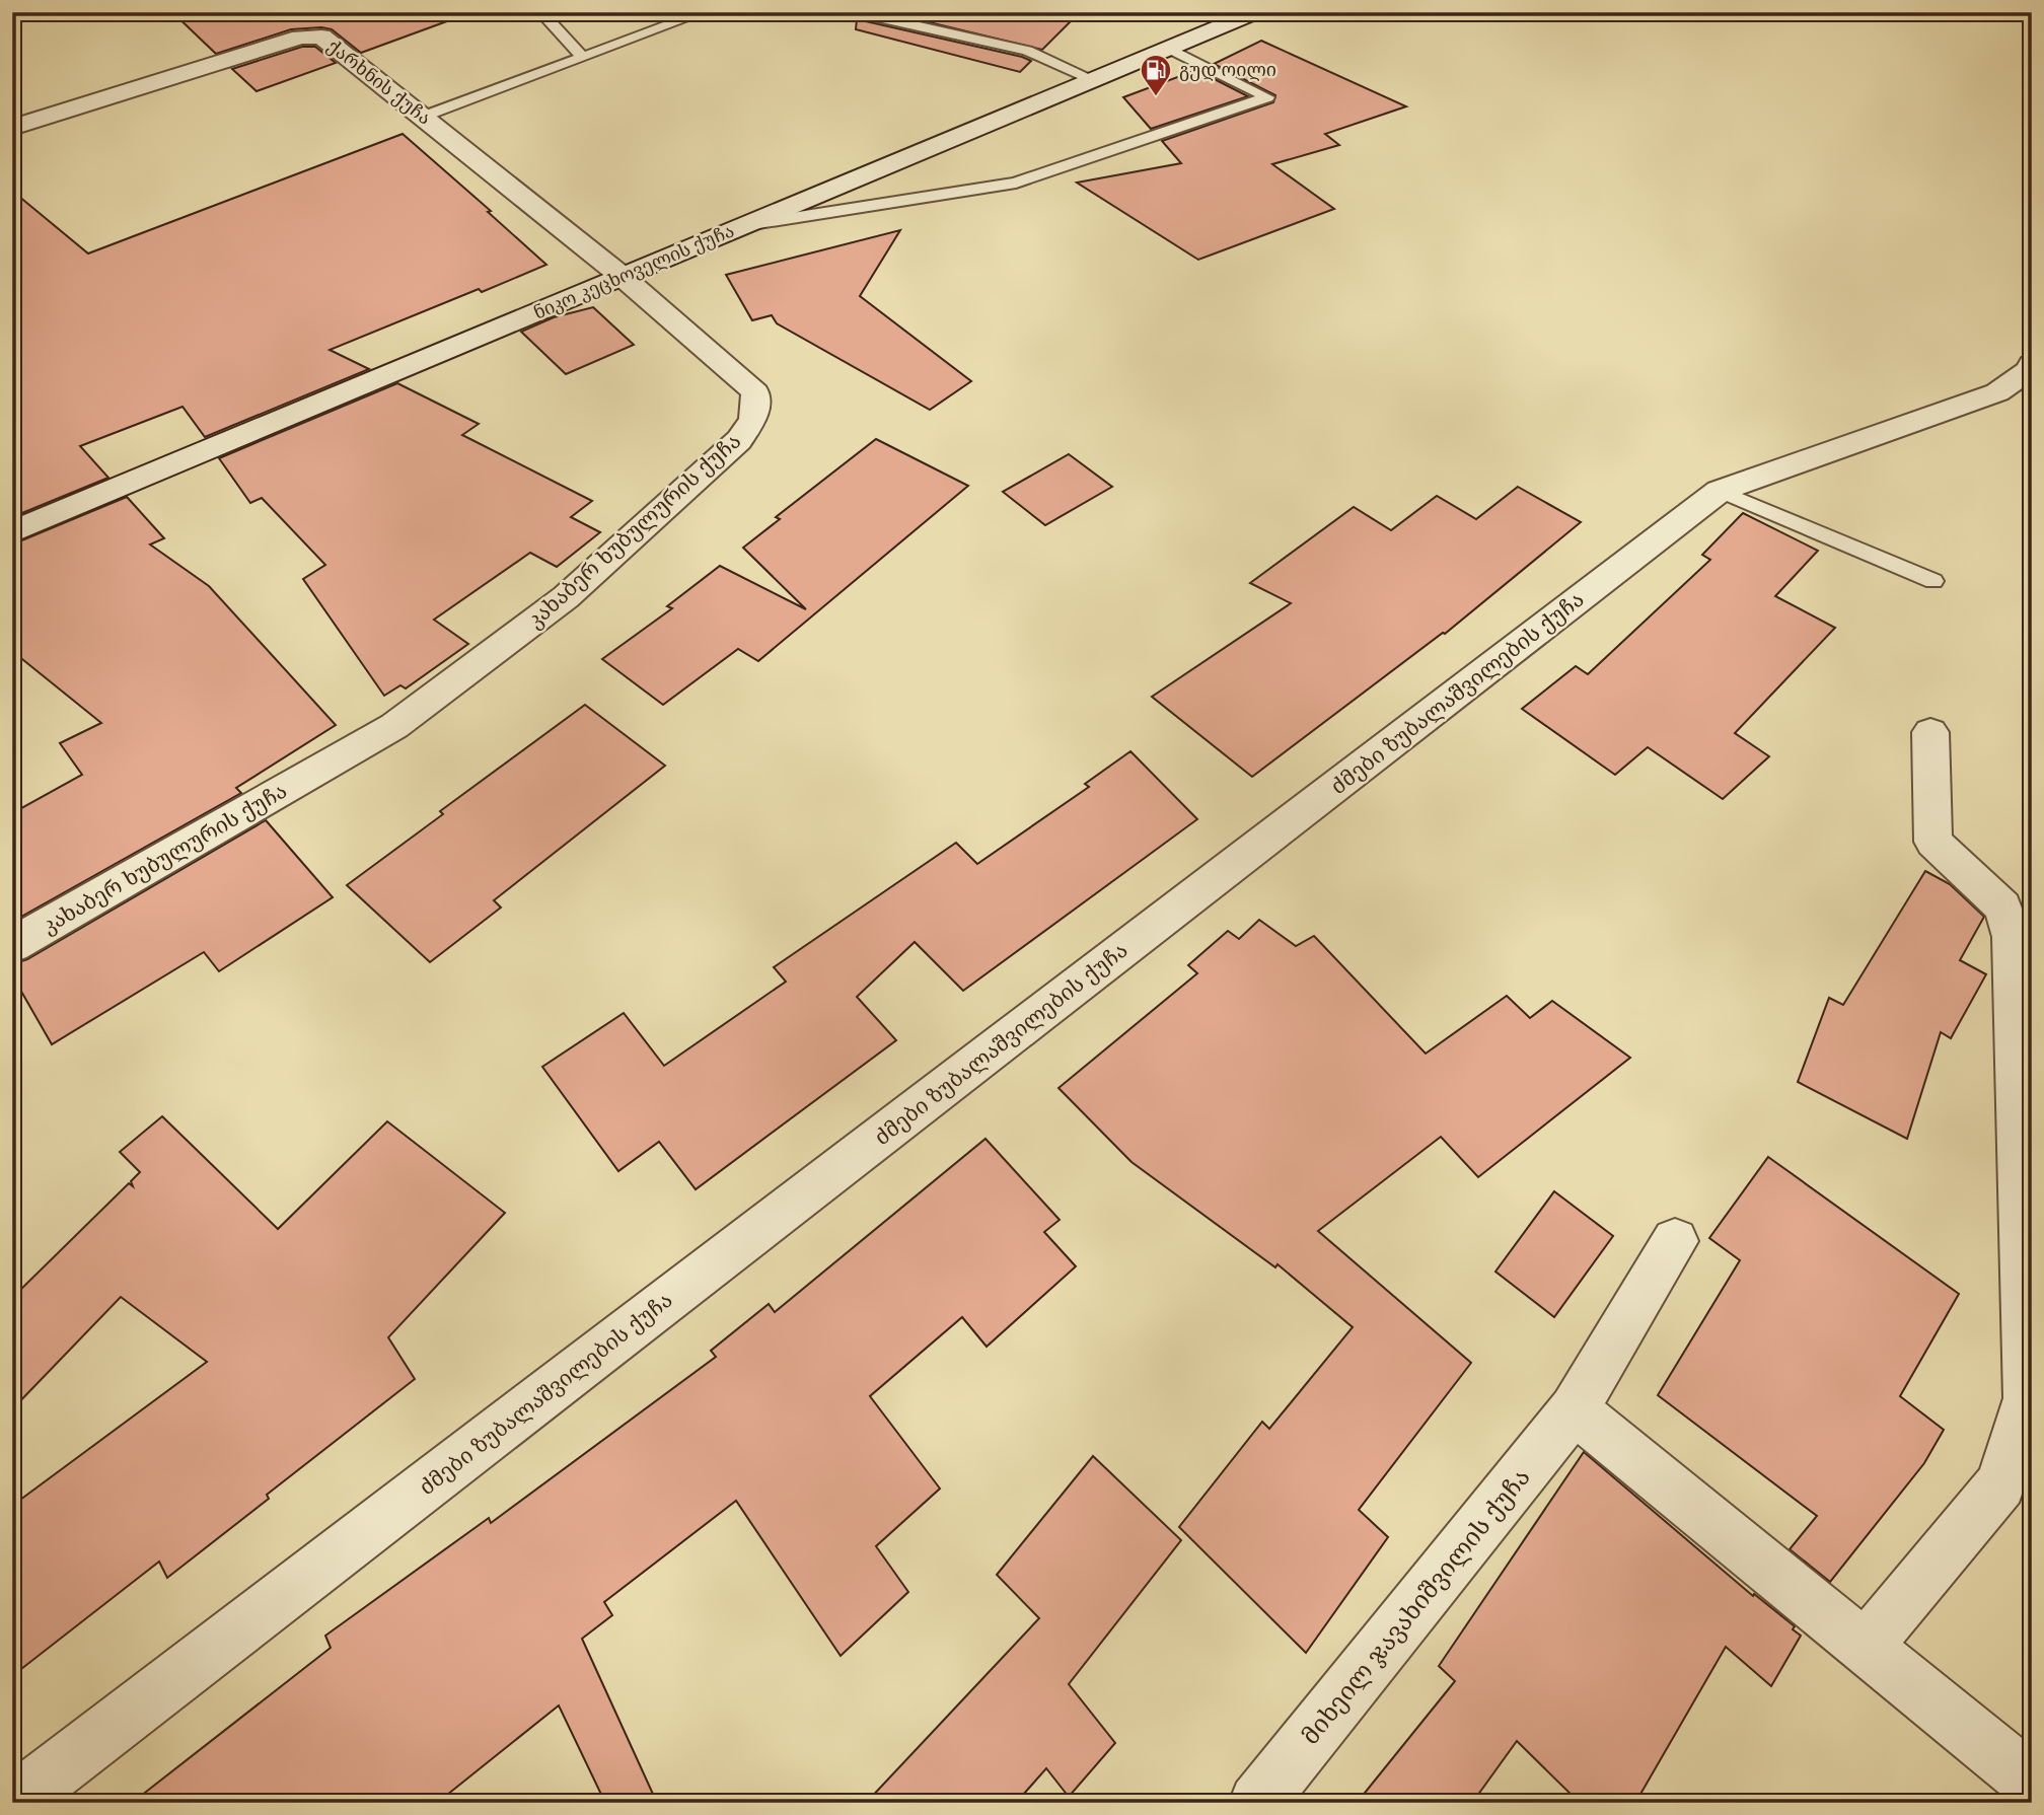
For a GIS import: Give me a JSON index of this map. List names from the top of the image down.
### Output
{
  "streets": {
    "street": [
      "ქარხნის ქუჩა",
      "ნიკო კეცხოველის ქუჩა",
      "კახაბერ ხუბულურის ქუჩა",
      "ძმები ზუბალაშვილების ქუჩა",
      "მიხეილ ჯავახიშვილის ქუჩა"
    ]
  },
  "crossings": [
    ["ქარხნის ქუჩა", "ნიკო კეცხოველის ქუჩა"],
    ["ქარხნის ქუჩა", "კახაბერ ხუბულურის ქუჩა"],
    ["ნიკო კეცხოველის ქუჩა", "კახაბერ ხუბულურის ქუჩა"]
  ],
  "places": {
    "fuel station": ["გუდ ოილი"]
  }
}
